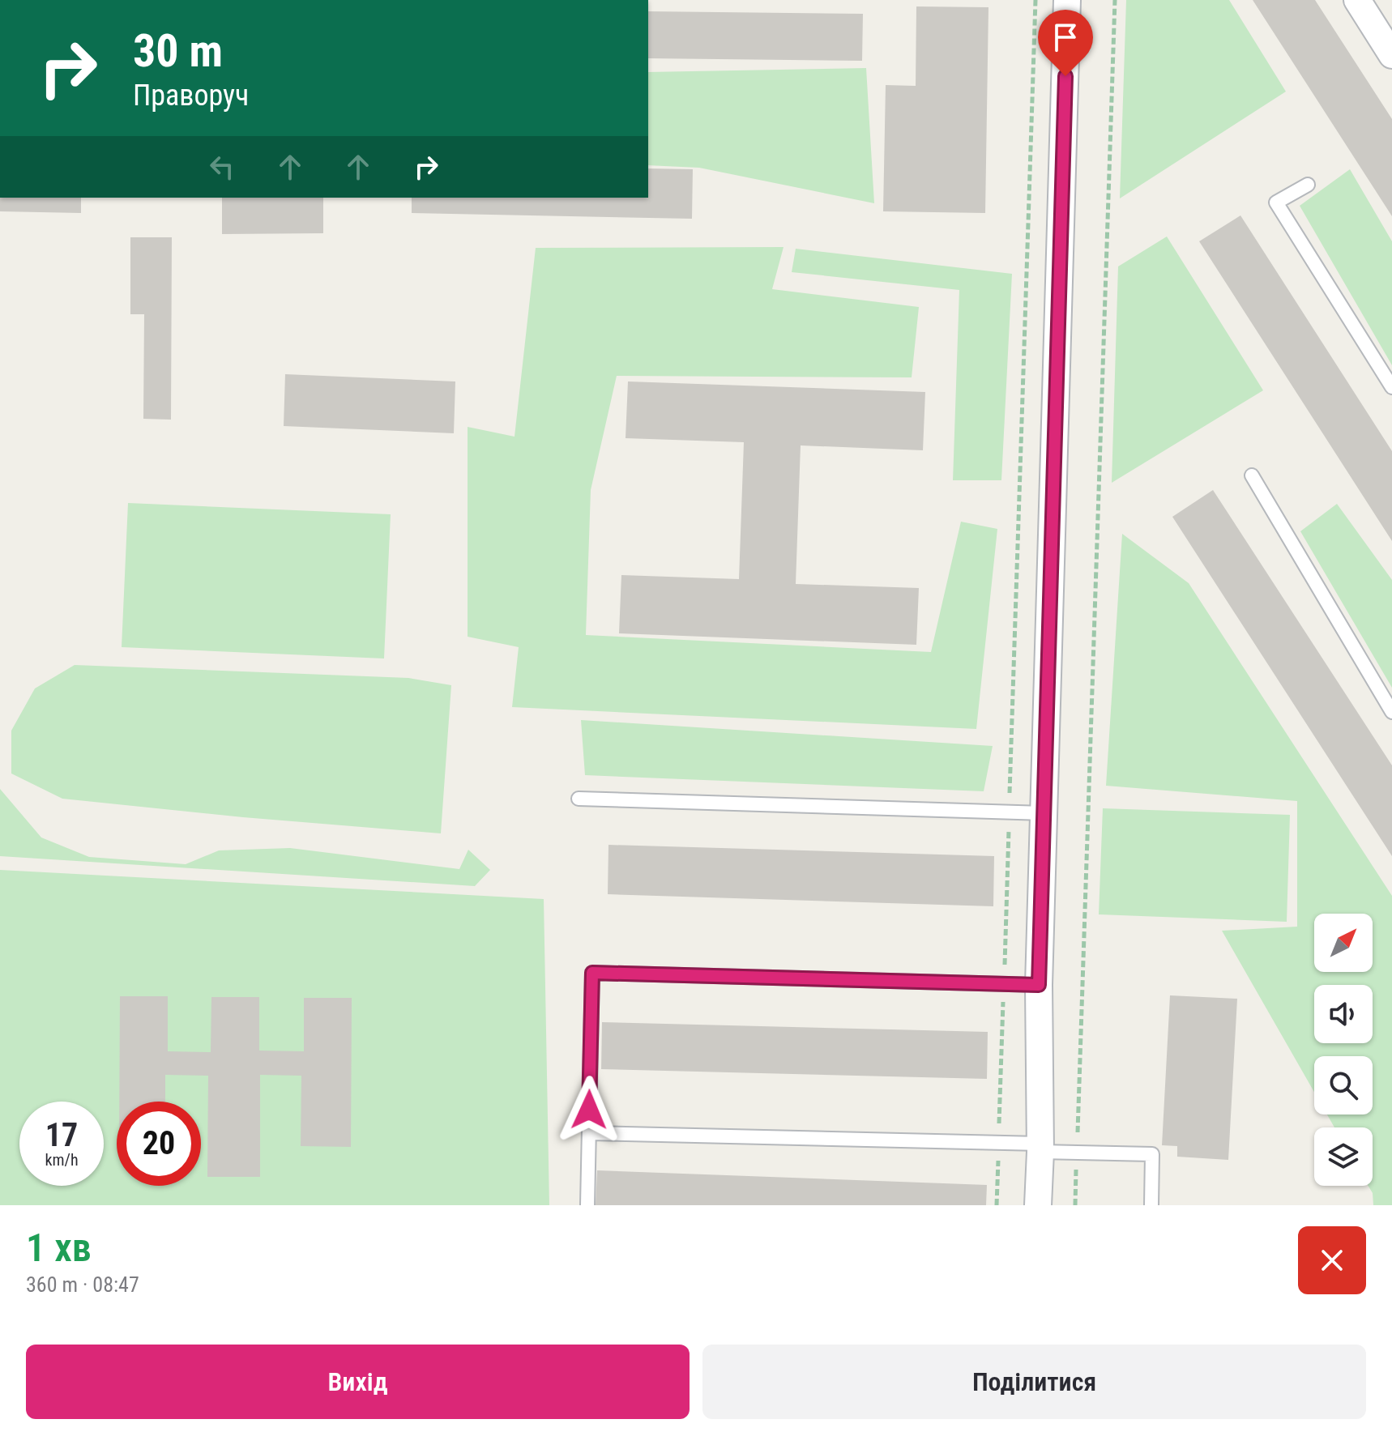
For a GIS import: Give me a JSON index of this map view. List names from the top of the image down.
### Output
{
  "north": "top right",
  "page": {
    "turn": ["30 m", "Праворуч"],
    "speed": "17 km/h",
    "limit": "20",
    "heading": ["1 хв", "360 m · 08:47"],
    "buttons": ["Вихід", "Поділитися"]
  }
}
